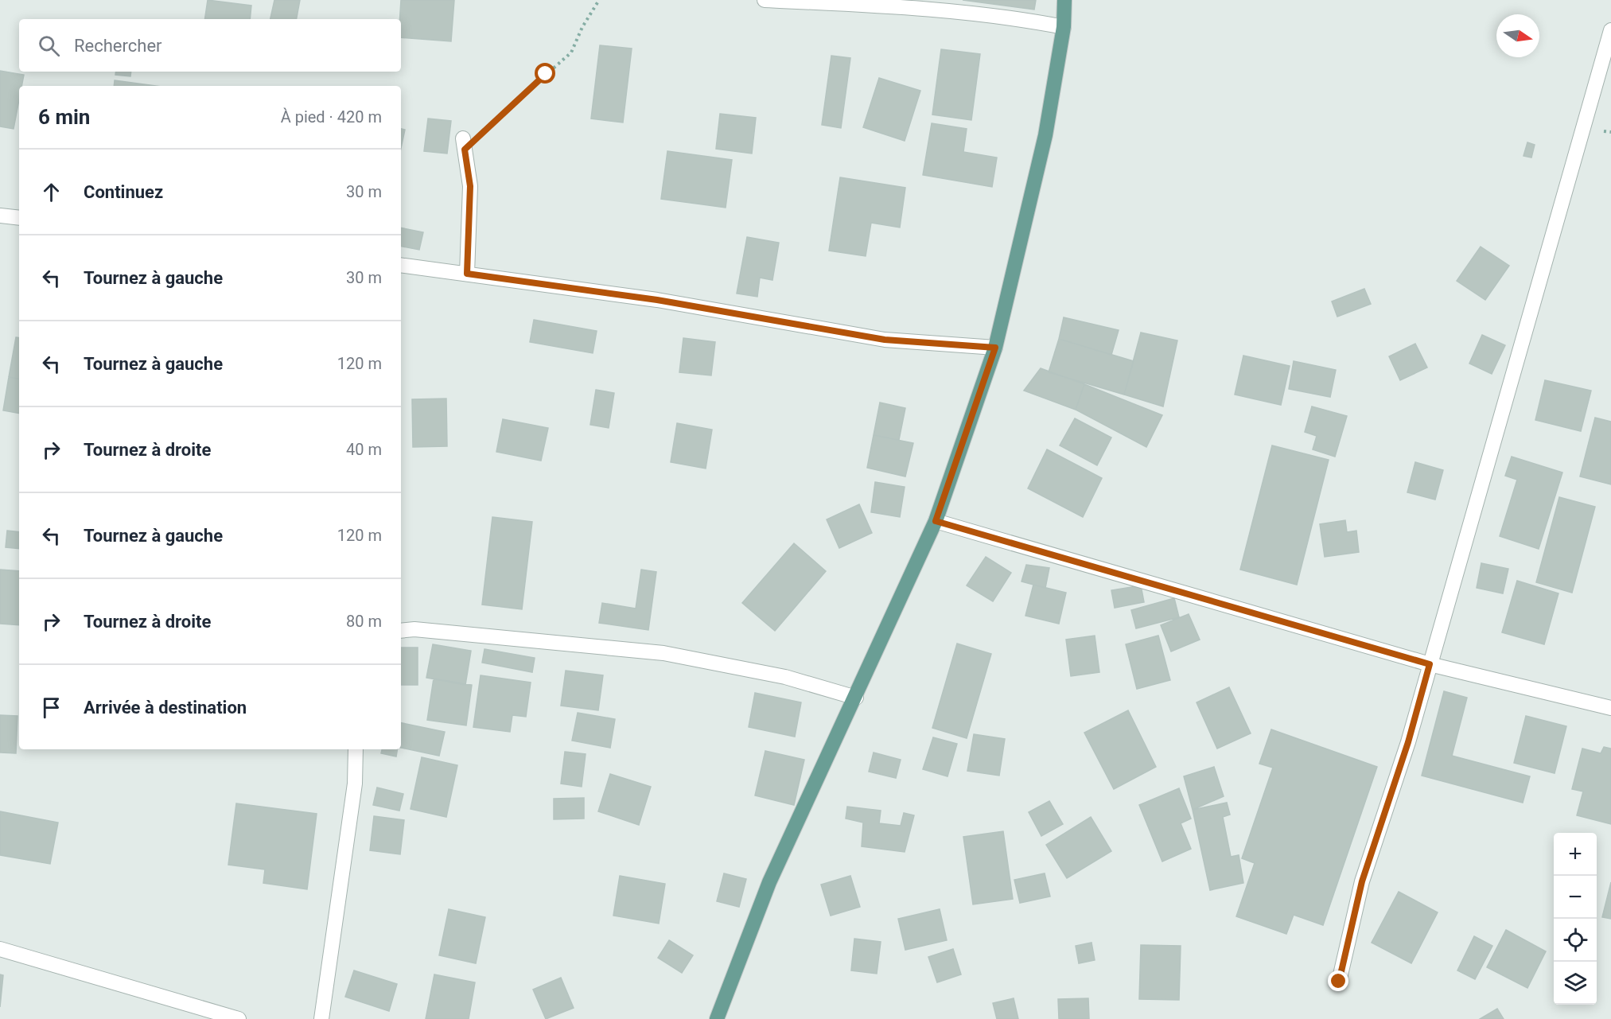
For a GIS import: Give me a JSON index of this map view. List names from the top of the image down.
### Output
{
  "north": "right",
  "page": {
    "search": "Rechercher",
    "heading": ["6 min", "À pied · 420 m"],
    "list": [
      ["Continuez", "30 m"],
      ["Tournez à gauche", "30 m"],
      ["Tournez à gauche", "120 m"],
      ["Tournez à droite", "40 m"],
      ["Tournez à gauche", "120 m"],
      ["Tournez à droite", "80 m"],
      "Arrivée à destination"
    ],
    "map_buttons": ["+", "−"]
  }
}
